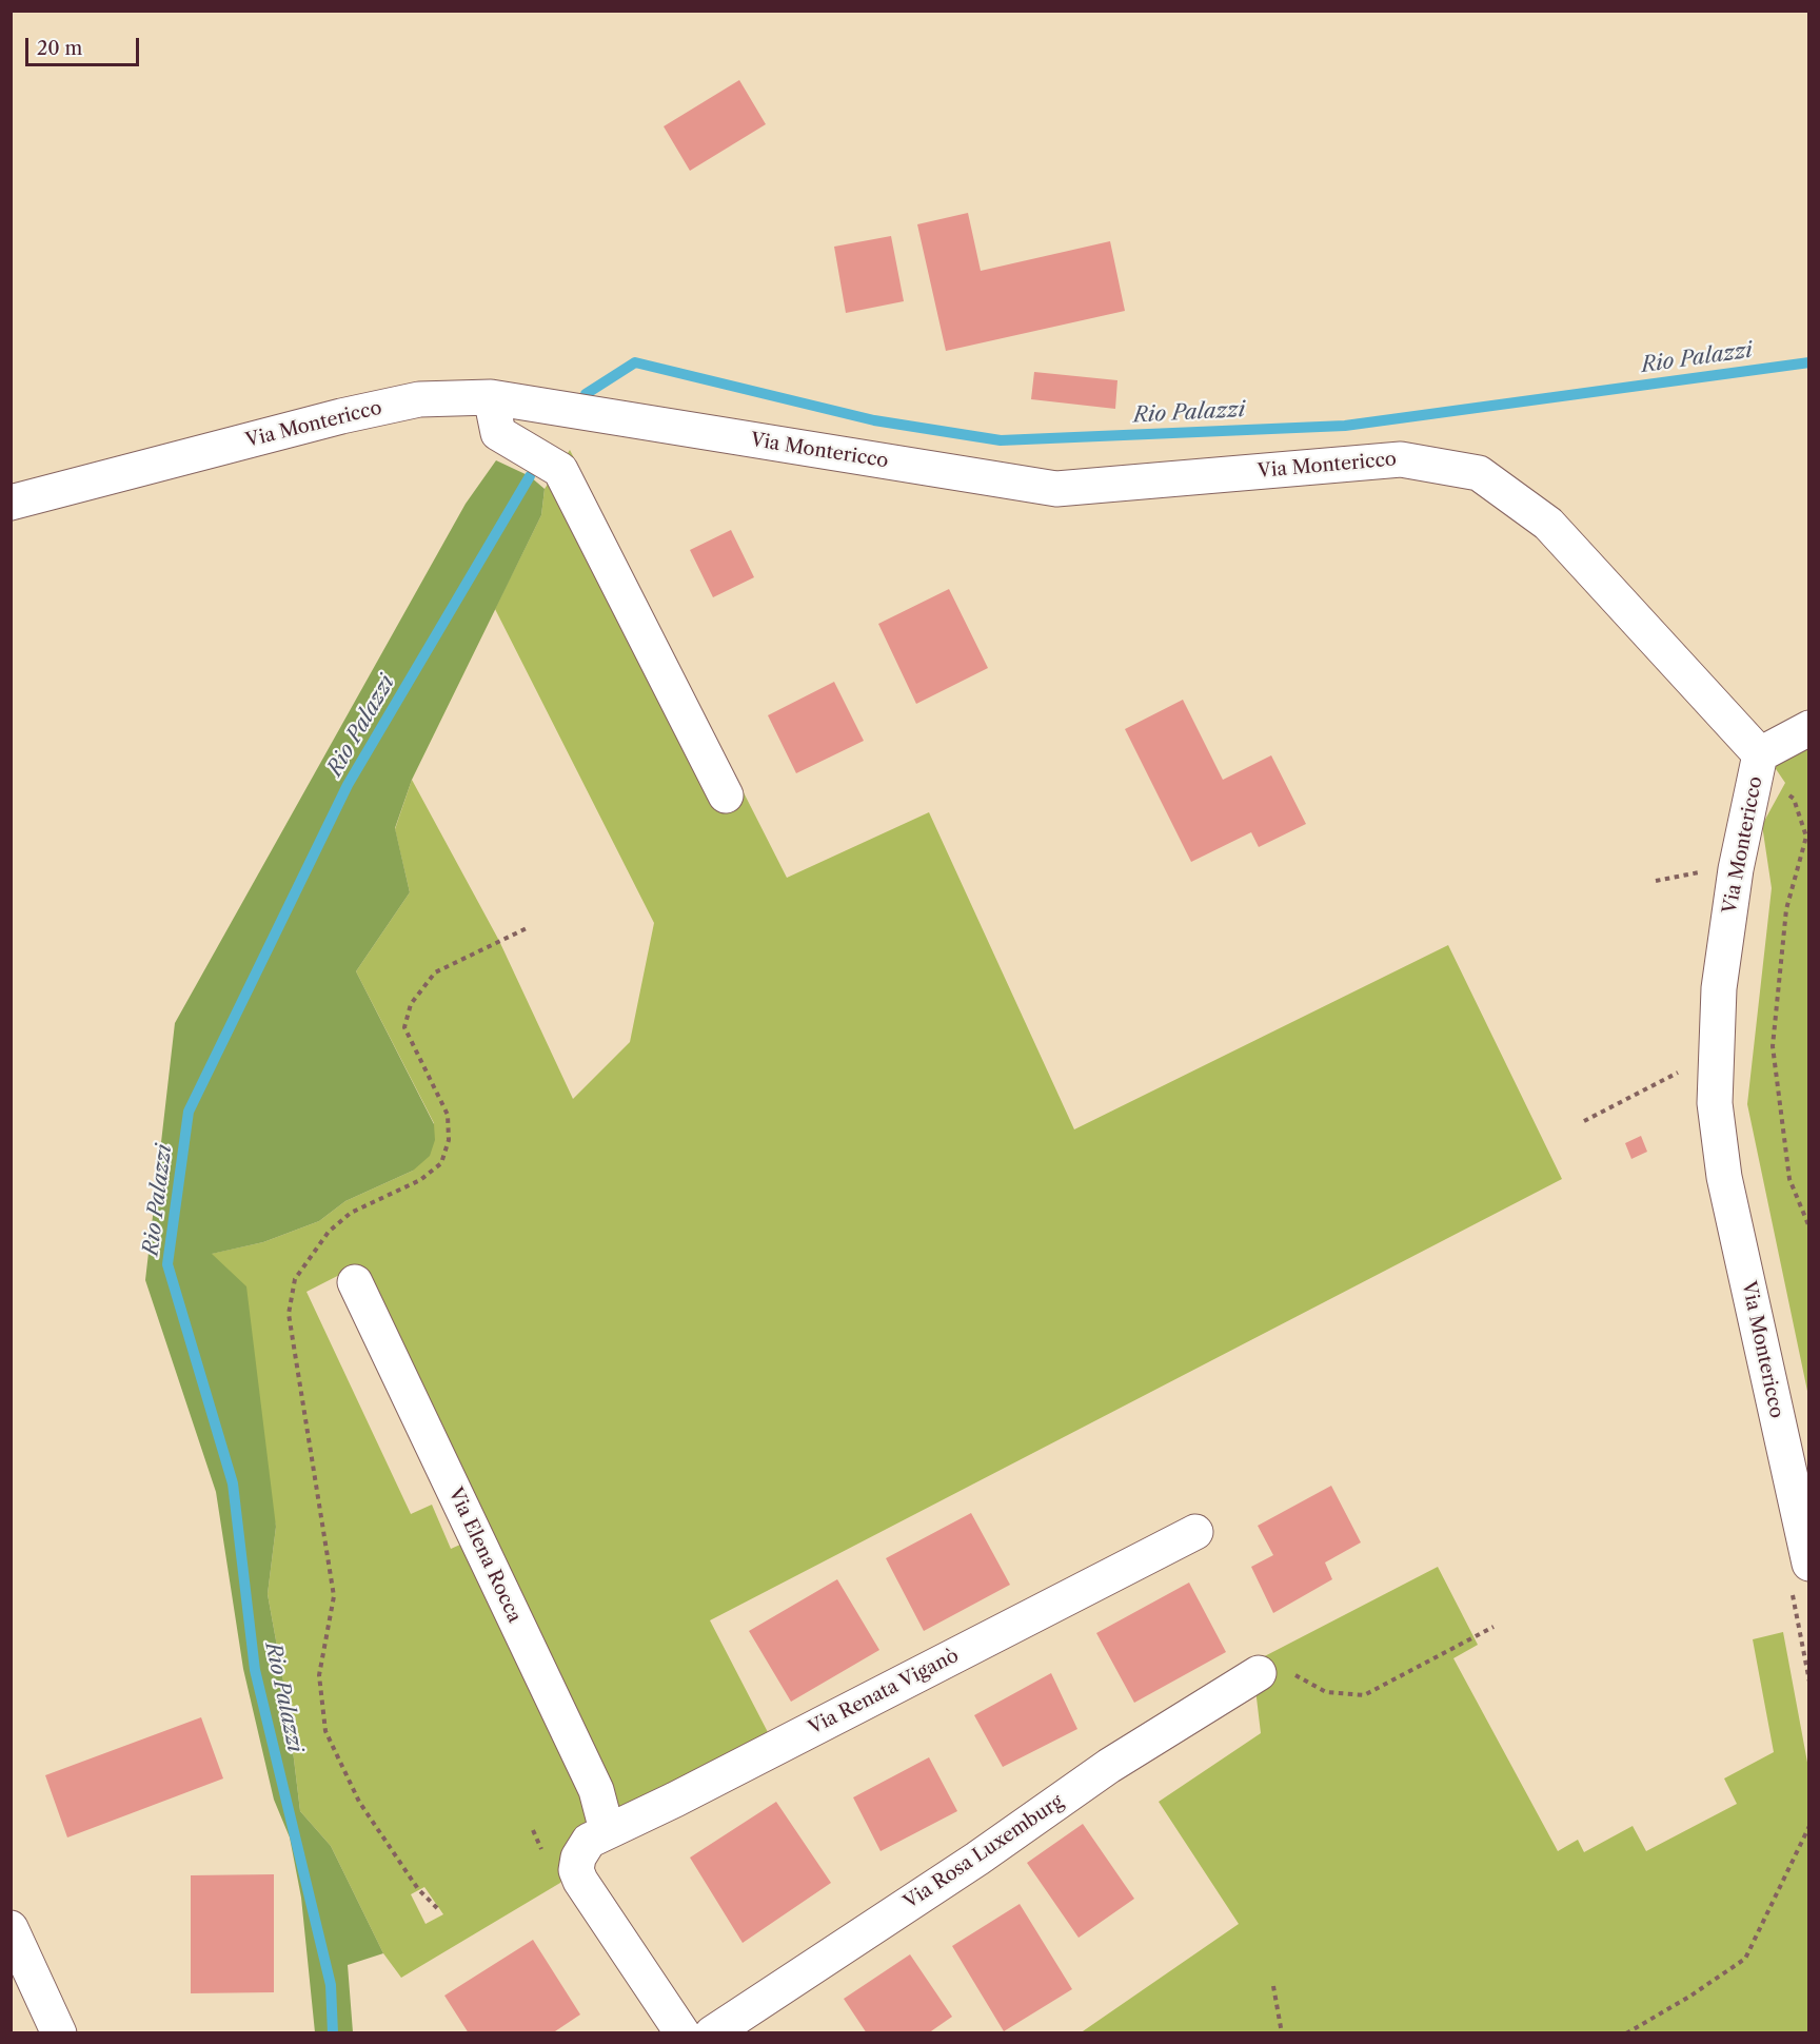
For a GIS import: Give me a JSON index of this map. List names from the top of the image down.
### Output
{
  "streets": {
    "street": [
      "Via Montericco",
      "Via Elena Rocca",
      "Via Renata Viganò",
      "Via Rosa Luxemburg"
    ]
  },
  "crossings": [
    ["Via Elena Rocca", "Via Renata Viganò"]
  ],
  "water": ["Rio Palazzi"],
  "scale_bar": "20 m"
}
